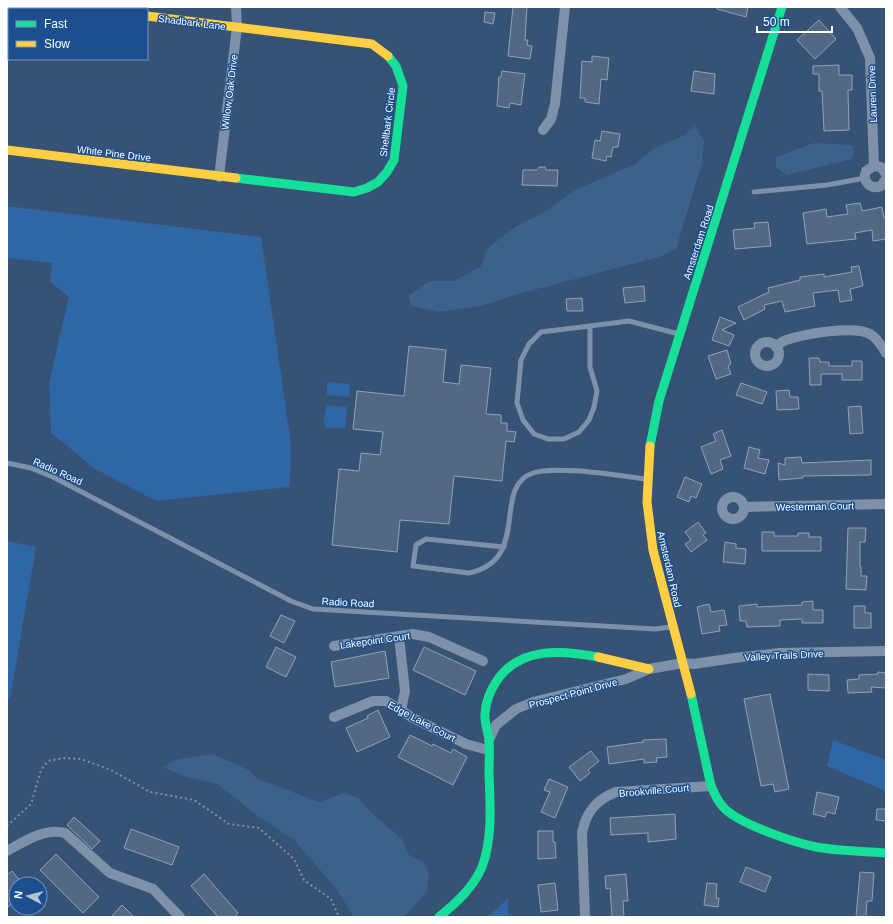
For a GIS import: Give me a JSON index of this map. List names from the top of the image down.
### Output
{
  "streets": {
    "street": [
      "Shadbark Lane",
      "Willow Oak Drive",
      "Lauren Drive",
      "Shellbark Circle",
      "White Pine Drive",
      "Amsterdam Road",
      "Westerman Court",
      "Lakepoint Court",
      "Valley Trails Drive",
      "Prospect Point Drive",
      "Edge Lake Court",
      "Brookville Court"
    ],
    "lane": ["Radio Road"]
  },
  "crossings": [
    ["Shadbark Lane", "Willow Oak Drive"],
    ["Shadbark Lane", "Shellbark Circle"],
    ["Willow Oak Drive", "Shellbark Circle"],
    ["Willow Oak Drive", "White Pine Drive"],
    ["Shellbark Circle", "White Pine Drive"],
    ["Amsterdam Road", "Radio Road"],
    ["Amsterdam Road", "Valley Trails Drive"],
    ["Amsterdam Road", "Prospect Point Drive"],
    ["Amsterdam Road", "Brookville Court"],
    ["Valley Trails Drive", "Prospect Point Drive"],
    ["Prospect Point Drive", "Edge Lake Court"]
  ],
  "legend": ["Fast", "Slow"],
  "scale_bar": "50 m",
  "north": "left"
}
